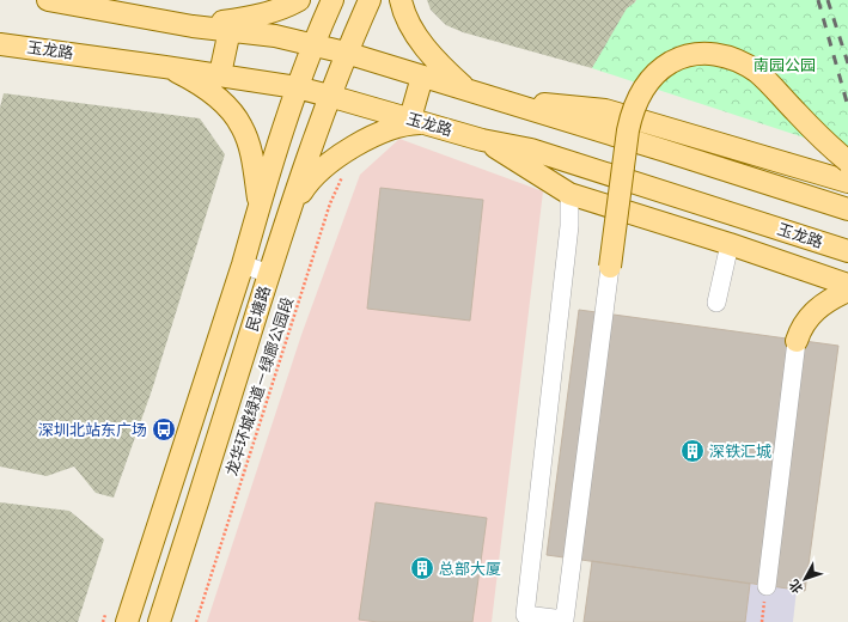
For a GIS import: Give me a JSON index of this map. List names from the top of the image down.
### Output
{
  "streets": {
    "main road": ["玉龙路", "民塘路"],
    "path": ["龙华环城绿道－绿廊公园段"]
  },
  "crossings": [
    ["玉龙路", "民塘路"]
  ],
  "parks": ["南园公园"],
  "places": {
    "bus stop": ["深圳北站东广场"],
    "building": ["深铁汇城", "总部大厦"]
  },
  "north": "bottom left"
}
